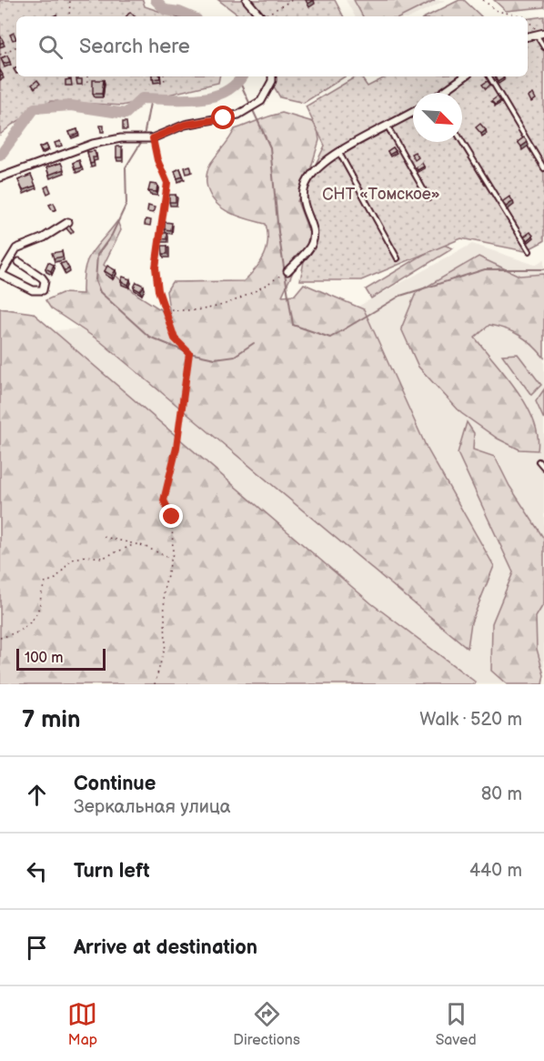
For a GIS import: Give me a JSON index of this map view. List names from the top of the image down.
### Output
{
  "parks": ["СНТ «Томское»"],
  "scale_bar": "100 m",
  "north": "bottom right",
  "page": {
    "search": "Search here",
    "scale": "100 m",
    "heading": ["7 min", "Walk · 520 m"],
    "list": [
      ["Continue", "Зеркальная улица", "80 m"],
      ["Turn left", "440 m"],
      "Arrive at destination"
    ],
    "nav": ["Map", "Directions", "Saved"]
  }
}
